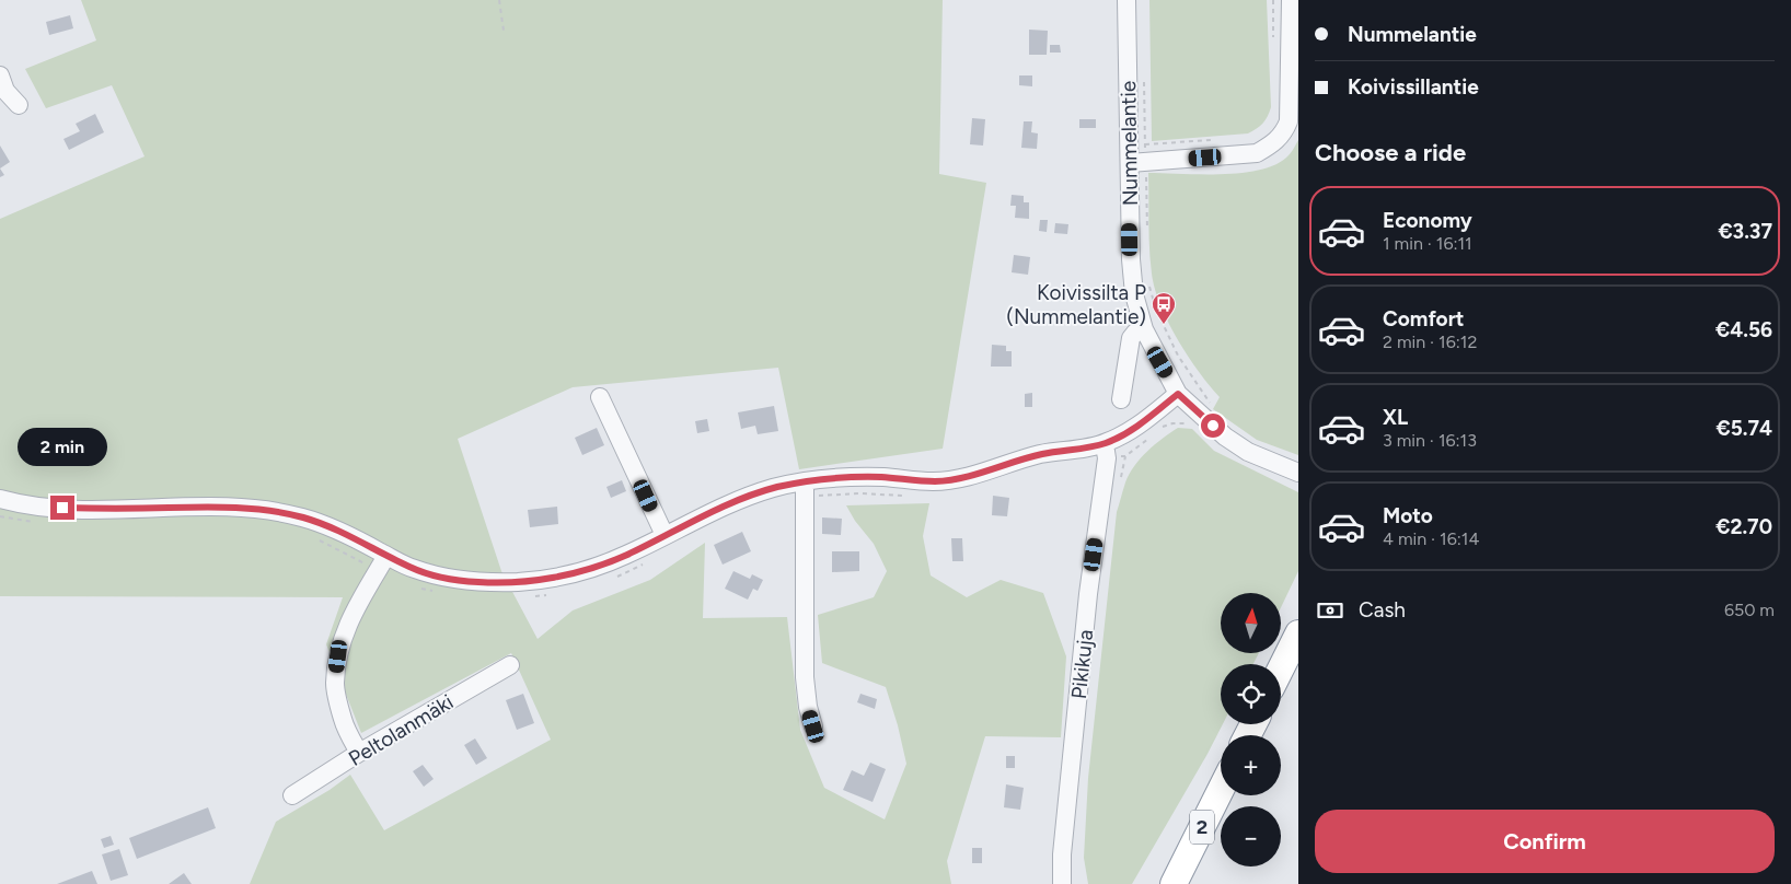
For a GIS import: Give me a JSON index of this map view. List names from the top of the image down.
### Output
{
  "streets": {
    "highway": ["2"],
    "street": ["Nummelantie", "Pikikuja", "Peltolanmäki"]
  },
  "places": {
    "bus stop": ["Koivissilta P (Nummelantie)"]
  },
  "north": "top",
  "page": {
    "banner": ["Nummelantie", "Koivissillantie"],
    "heading": "Choose a ride",
    "list": [
      {
        "name": "Economy",
        "note": "1 min · 16:11",
        "value": "€3.37"
      },
      {
        "name": "Comfort",
        "note": "2 min · 16:12",
        "value": "€4.56"
      },
      {
        "name": "XL",
        "note": "3 min · 16:13",
        "value": "€5.74"
      },
      {
        "name": "Moto",
        "note": "4 min · 16:14",
        "value": "€2.70"
      }
    ],
    "bubble": "2 min",
    "pay": ["Cash", "650 m"],
    "map_buttons": ["+", "−"],
    "buttons": "Confirm"
  }
}
